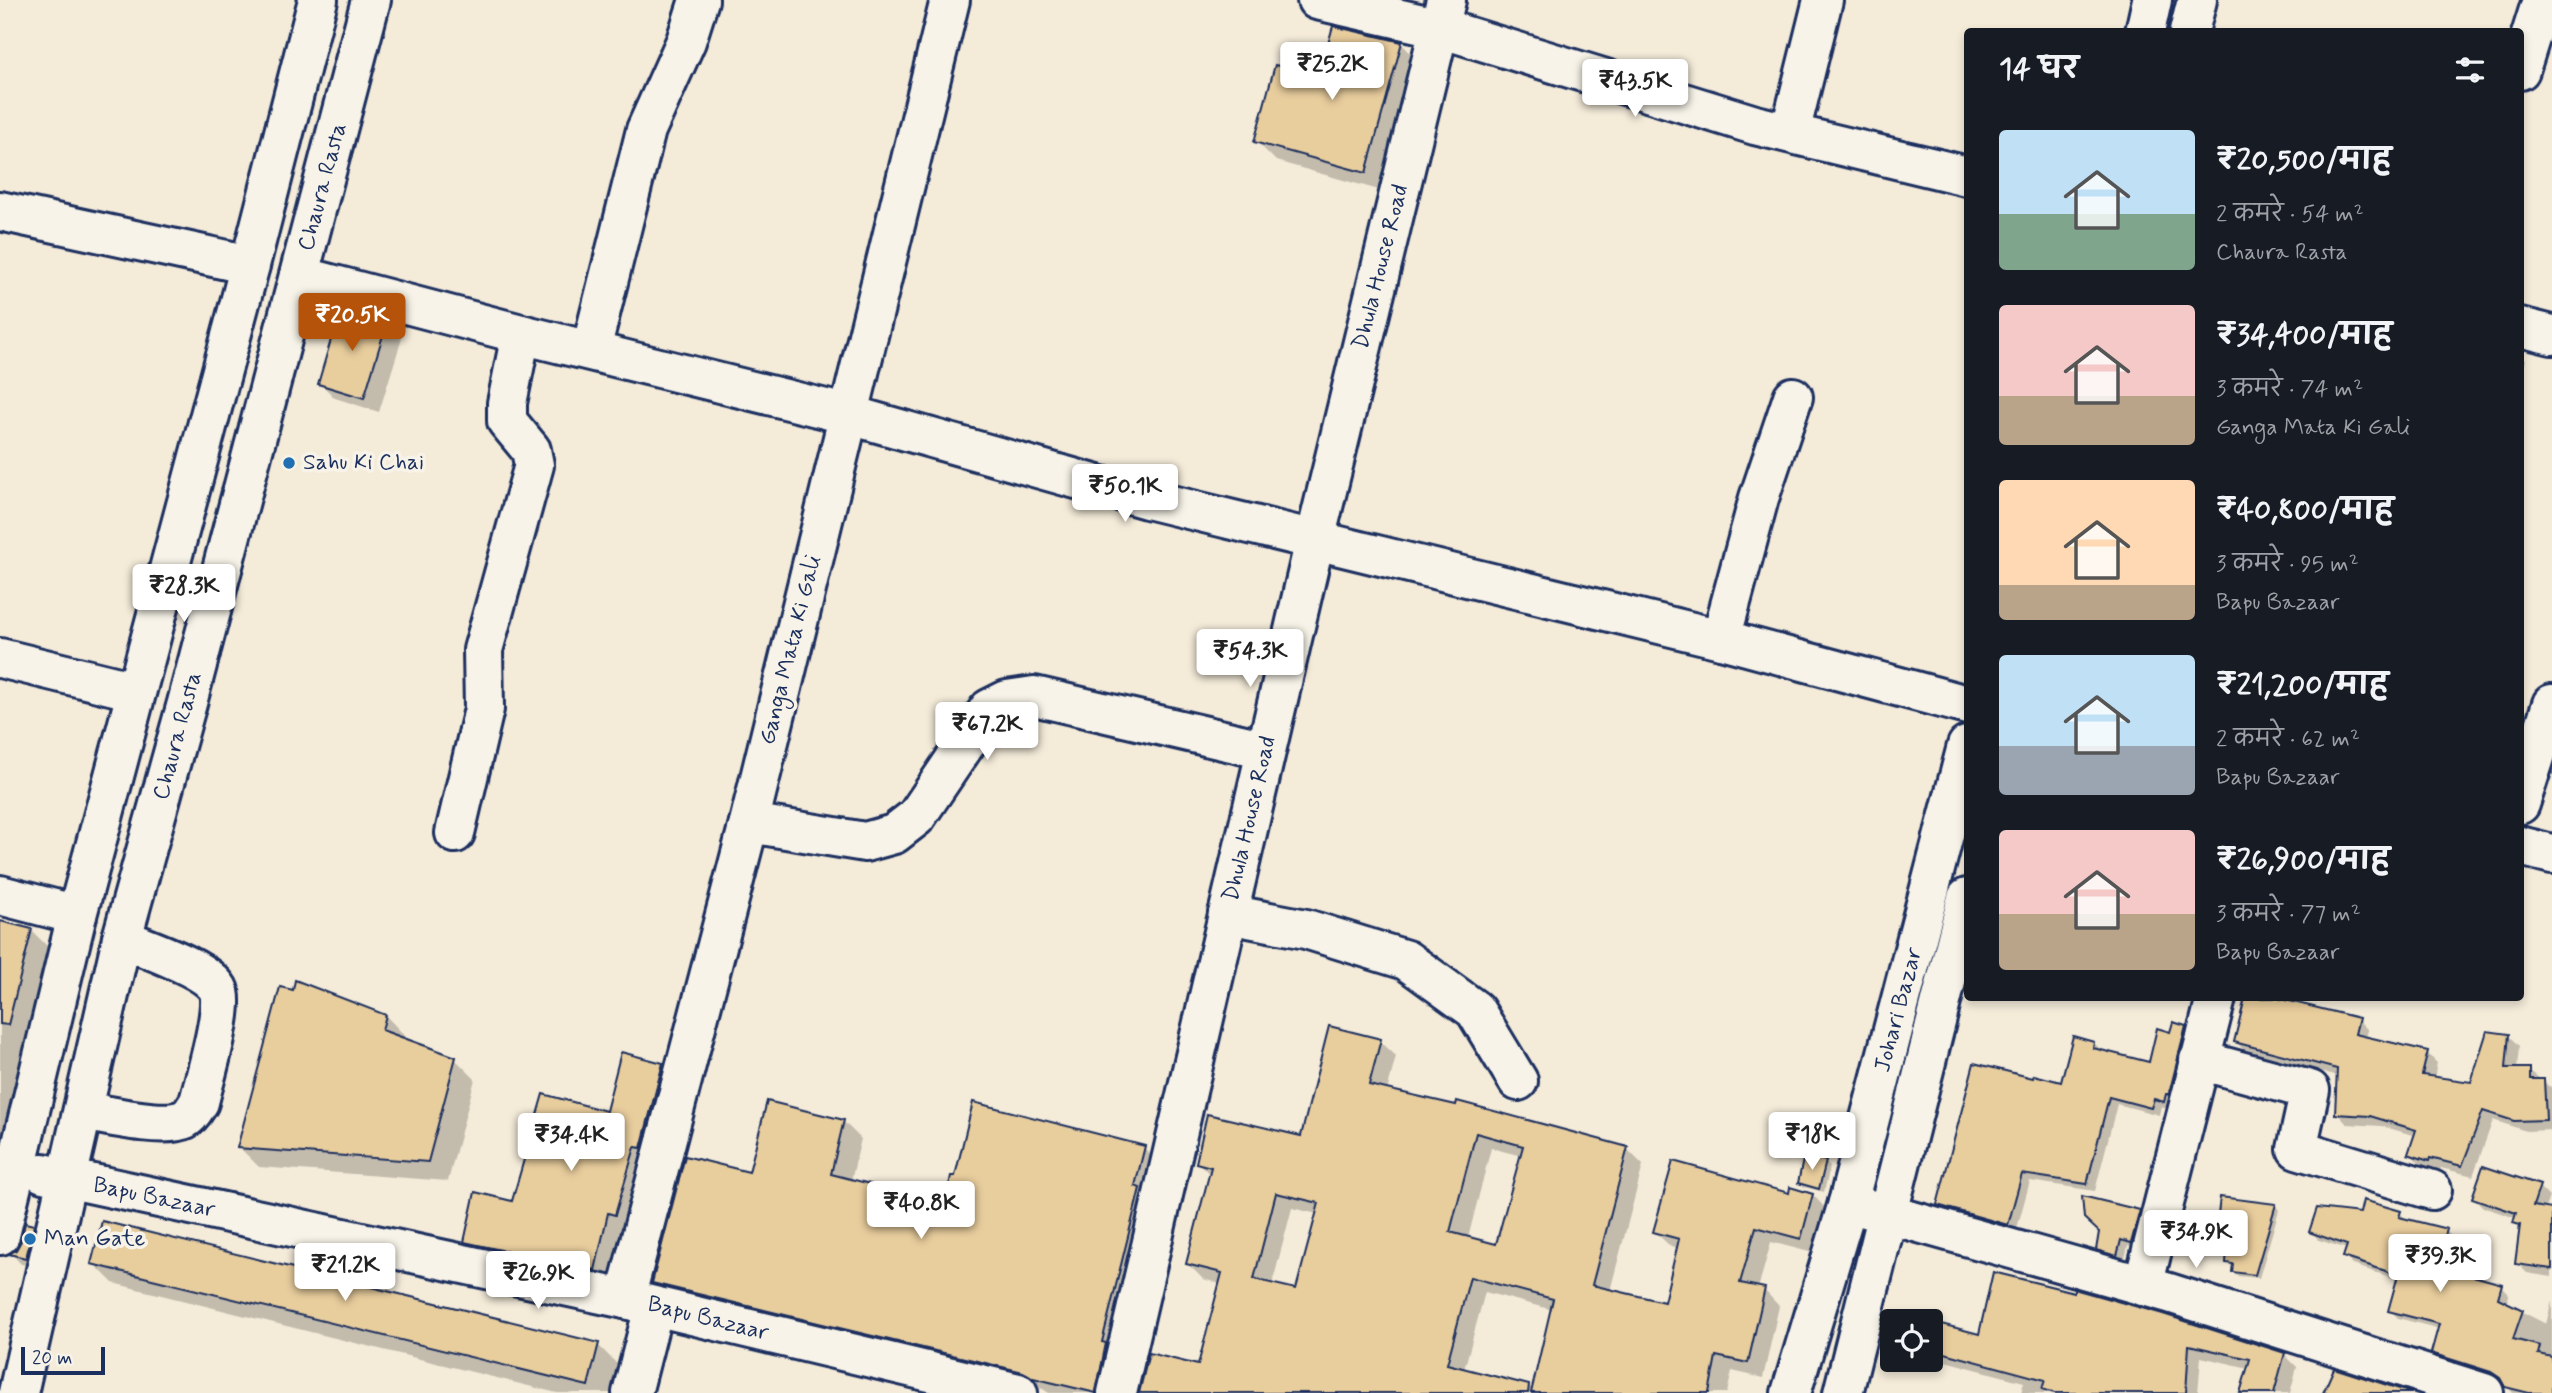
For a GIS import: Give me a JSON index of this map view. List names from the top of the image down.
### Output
{
  "streets": {
    "street": [
      "Chaura Rasta",
      "Dhula House Road",
      "Ganga Mata Ki Gali",
      "Johari Bazar",
      "Bapu Bazaar"
    ]
  },
  "crossings": [
    ["Chaura Rasta", "Bapu Bazaar"],
    ["Ganga Mata Ki Gali", "Bapu Bazaar"]
  ],
  "places": ["Sahu Ki Chai", "Man Gate"],
  "scale_bar": "20 m",
  "page": {
    "heading": "14 घर",
    "price": [
      "₹25.2K",
      "₹43.5K",
      "₹20.5K",
      "₹50.1K",
      "₹28.3K",
      "₹54.3K",
      "₹67.2K",
      "₹18K",
      "₹34.4K",
      "₹40.8K",
      "₹34.9K",
      "₹39.3K",
      "₹21.2K",
      "₹26.9K"
    ],
    "list": [
      {
        "name": "₹20,500/माह",
        "note": "2 कमरे · 54 m² · Chaura Rasta"
      },
      {
        "name": "₹34,400/माह",
        "note": "3 कमरे · 74 m² · Ganga Mata Ki Gali"
      },
      {
        "name": "₹40,800/माह",
        "note": "3 कमरे · 95 m² · Bapu Bazaar"
      },
      {
        "name": "₹21,200/माह",
        "note": "2 कमरे · 62 m² · Bapu Bazaar"
      },
      {
        "name": "₹26,900/माह",
        "note": "3 कमरे · 77 m² · Bapu Bazaar"
      }
    ],
    "scale": "20 m"
  }
}
